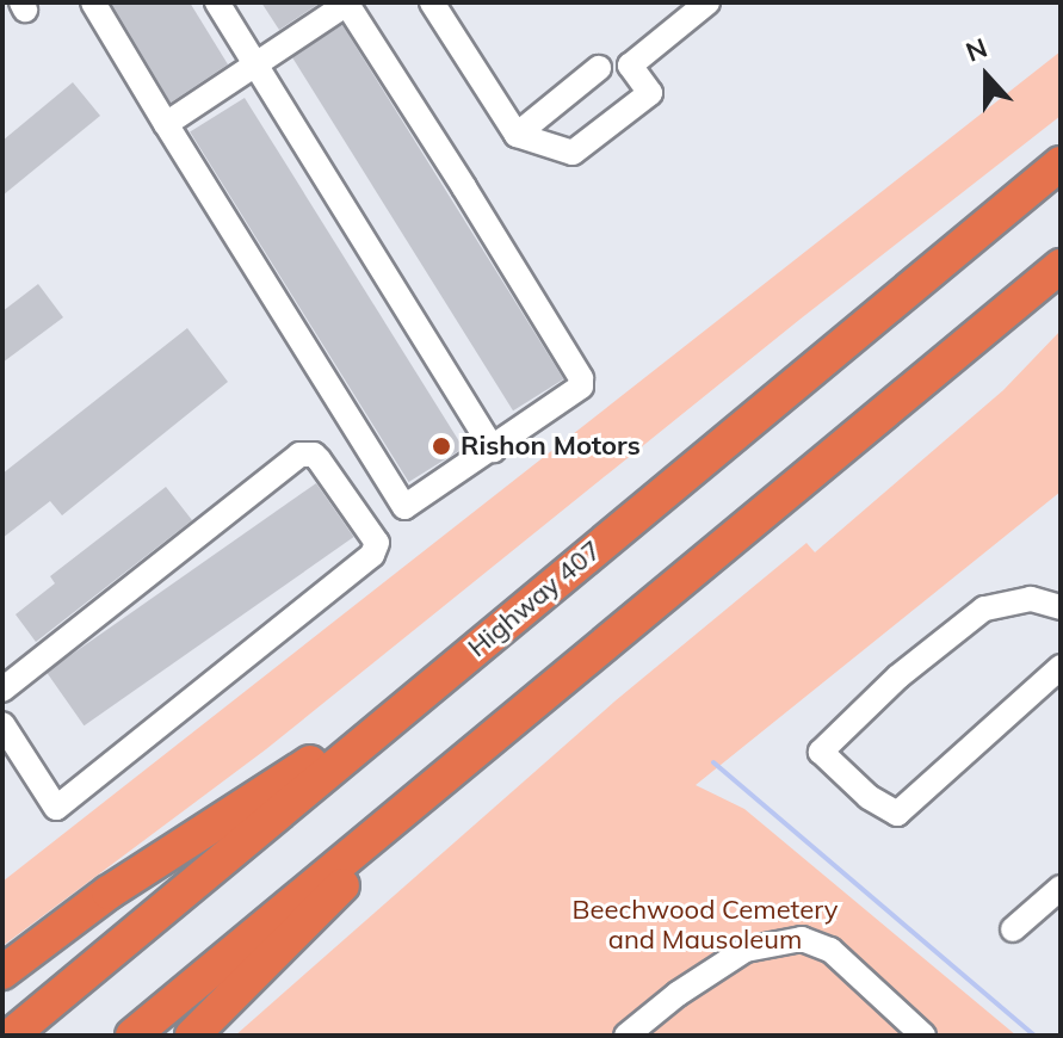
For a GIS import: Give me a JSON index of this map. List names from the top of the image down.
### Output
{
  "streets": {
    "highway": ["Highway 407"]
  },
  "parks": ["Beechwood Cemetery and Mausoleum"],
  "places": ["Rishon Motors"],
  "north": "top"
}
